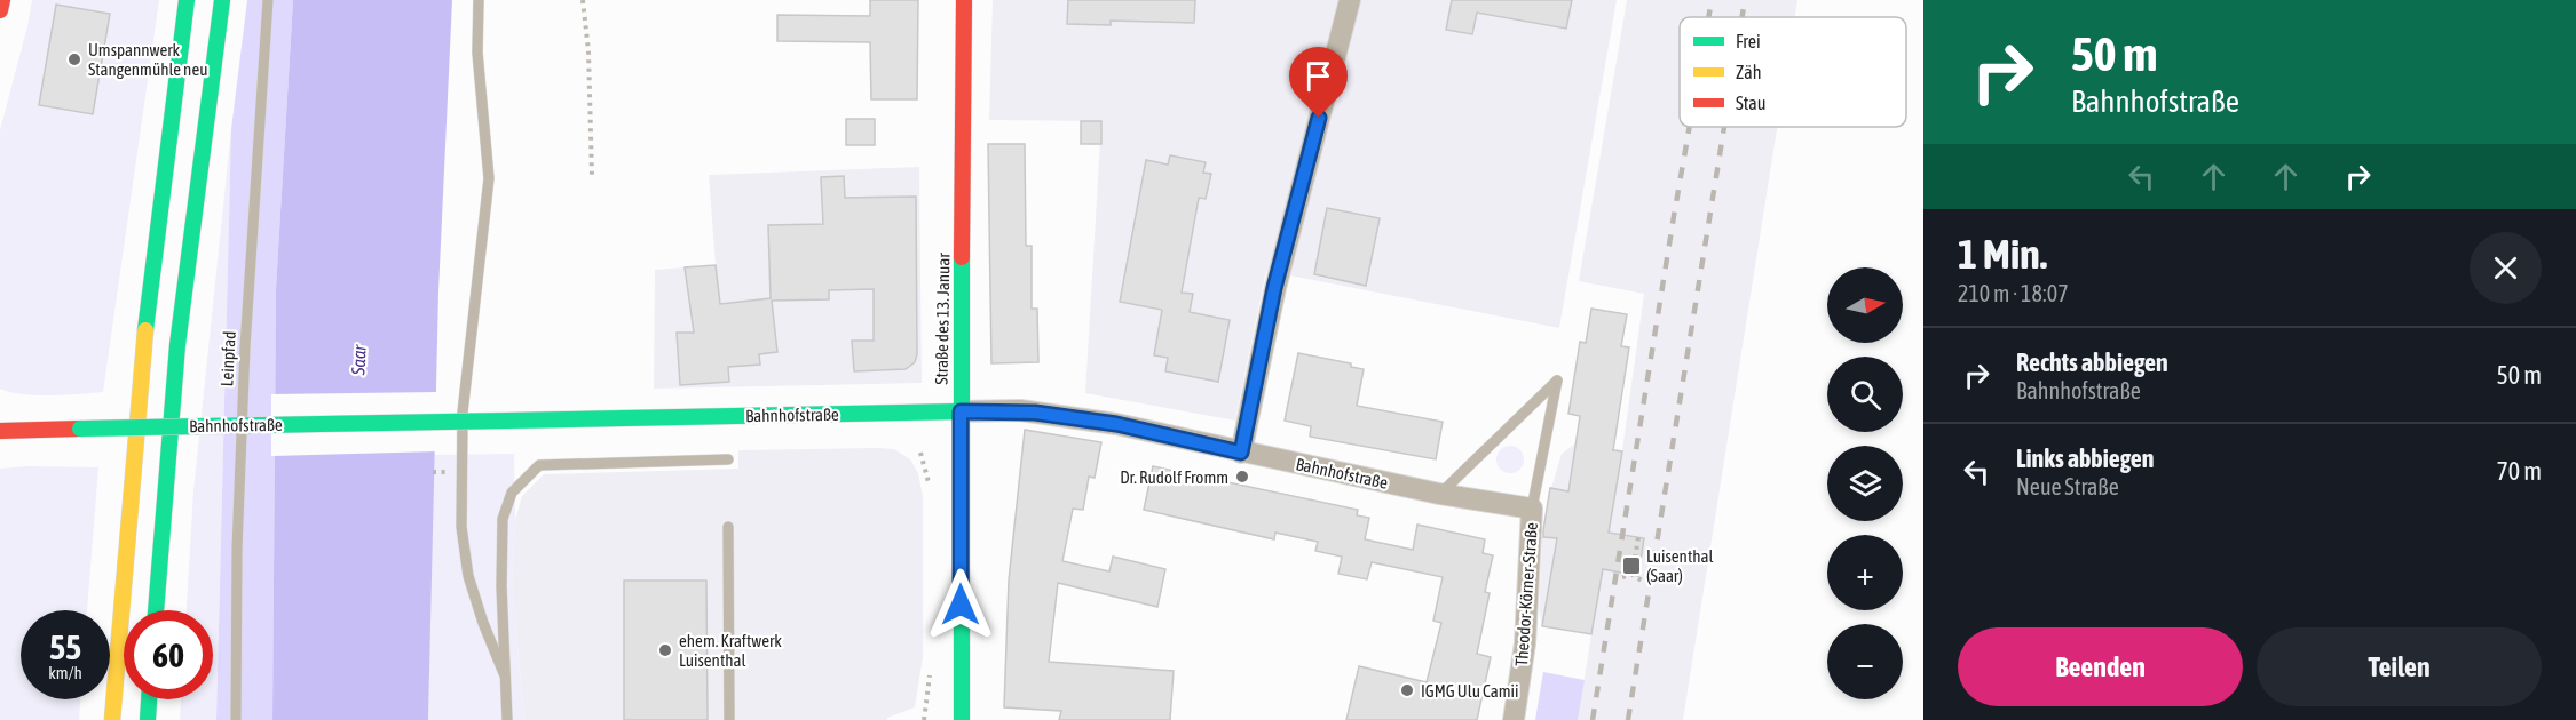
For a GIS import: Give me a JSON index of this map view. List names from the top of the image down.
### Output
{
  "streets": {
    "main road": ["Straße des 13. Januar", "Bahnhofstraße"],
    "street": ["Theodor-Körner-Straße"],
    "lane": ["Leinpfad"]
  },
  "crossings": [
    ["Straße des 13. Januar", "Bahnhofstraße"],
    ["Bahnhofstraße", "Theodor-Körner-Straße"]
  ],
  "water": ["Saar"],
  "places": {
    "other": [
      "Umspannwerk Stangenmühle neu",
      "Dr. Rudolf Fromm",
      "ehem. Kraftwerk Luisenthal",
      "IGMG Ulu Camii"
    ],
    "transit": ["Luisenthal (Saar)"]
  },
  "legend": ["Frei", "Zäh", "Stau"],
  "north": "right",
  "page": {
    "turn": ["50 m", "Bahnhofstraße"],
    "heading": ["1 Min.", "210 m · 18:07"],
    "map_buttons": ["+", "−"],
    "list": [
      {
        "name": "Rechts abbiegen",
        "note": "Bahnhofstraße",
        "value": "50 m"
      },
      {
        "name": "Links abbiegen",
        "note": "Neue Straße",
        "value": "70 m"
      }
    ],
    "speed": "55 km/h",
    "limit": "60",
    "buttons": ["Beenden", "Teilen"]
  }
}
